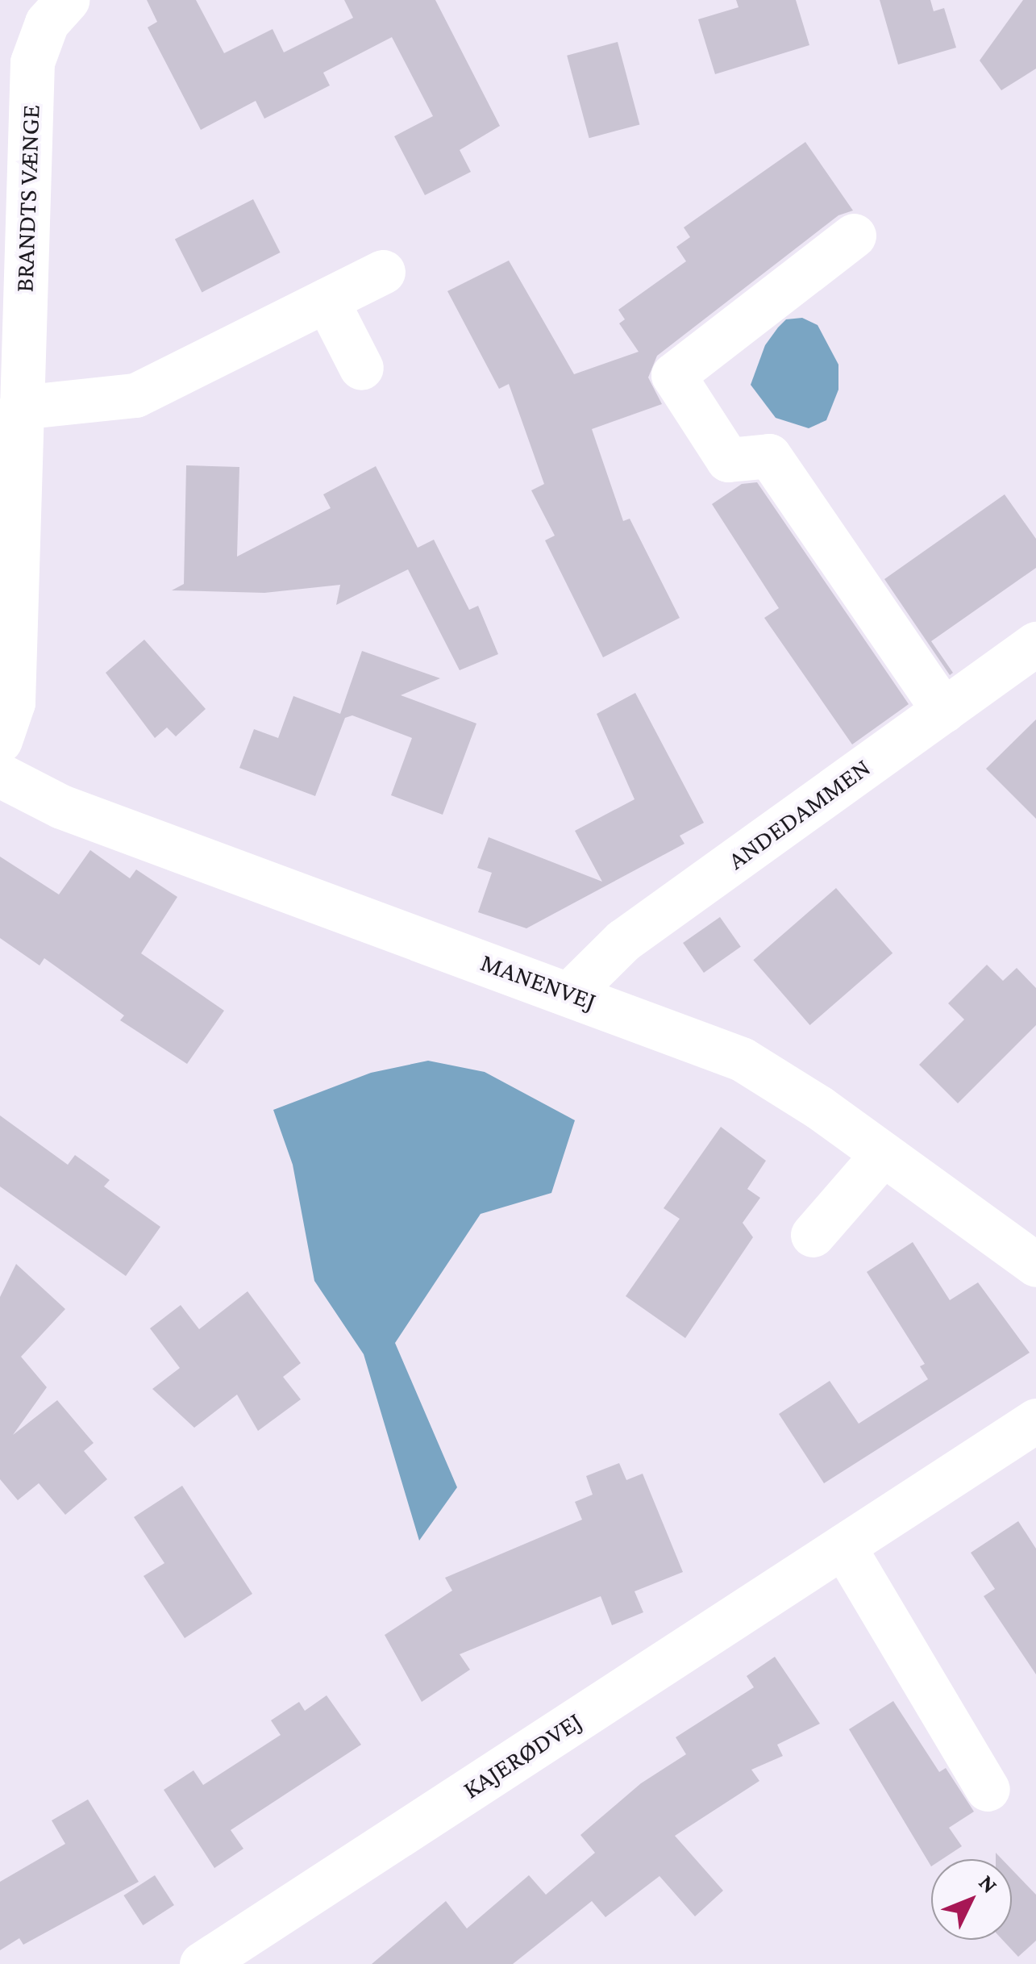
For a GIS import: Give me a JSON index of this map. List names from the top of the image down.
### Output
{
  "streets": {
    "street": [
      "BRANDTS VÆNGE",
      "ANDEDAMMEN",
      "MANENVEJ",
      "KAJERØDVEJ"
    ]
  },
  "crossings": [
    ["ANDEDAMMEN", "MANENVEJ"]
  ],
  "north": "top right"
}
